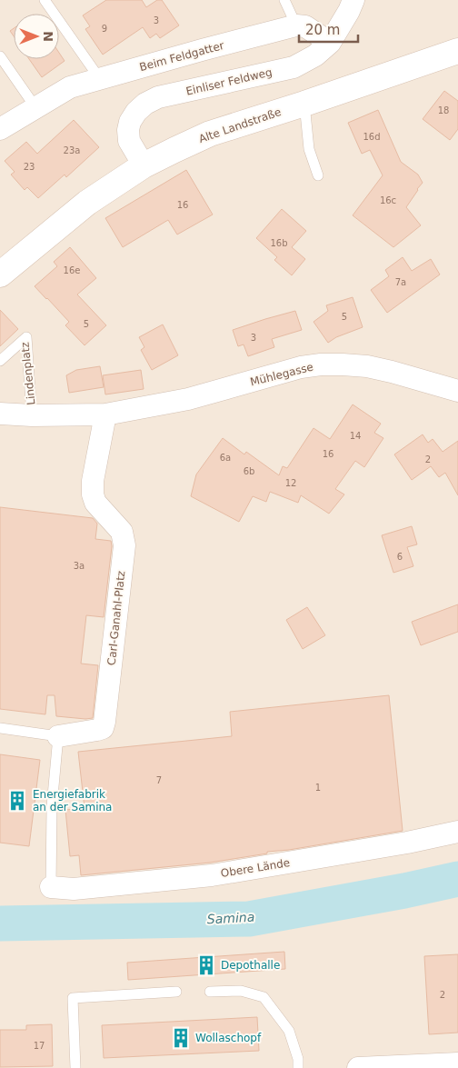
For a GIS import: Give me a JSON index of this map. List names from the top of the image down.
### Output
{
  "streets": {
    "main road": ["Alte Landstraße"],
    "street": [
      "Beim Feldgatter",
      "Einliser Feldweg",
      "Lindenplatz",
      "Mühlegasse",
      "Carl-Ganahl-Platz",
      "Obere Lände"
    ]
  },
  "crossings": [
    ["Einliser Feldweg", "Alte Landstraße"],
    ["Lindenplatz", "Mühlegasse"],
    ["Lindenplatz", "Carl-Ganahl-Platz"],
    ["Mühlegasse", "Carl-Ganahl-Platz"]
  ],
  "water": ["Samina"],
  "places": {
    "building": ["Energiefabrik an der Samina", "Depothalle", "Wollaschopf"]
  },
  "house_numbers": [
    "3",
    "9",
    "18",
    "16d",
    "23a",
    "23",
    "16c",
    "16",
    "16b",
    "16e",
    "7a",
    "5",
    "5",
    "3",
    "14",
    "16",
    "6a",
    "2",
    "6b",
    "12",
    "6",
    "3a",
    "7",
    "1",
    "2",
    "17"
  ],
  "scale_bar": "20 m",
  "north": "right"
}
